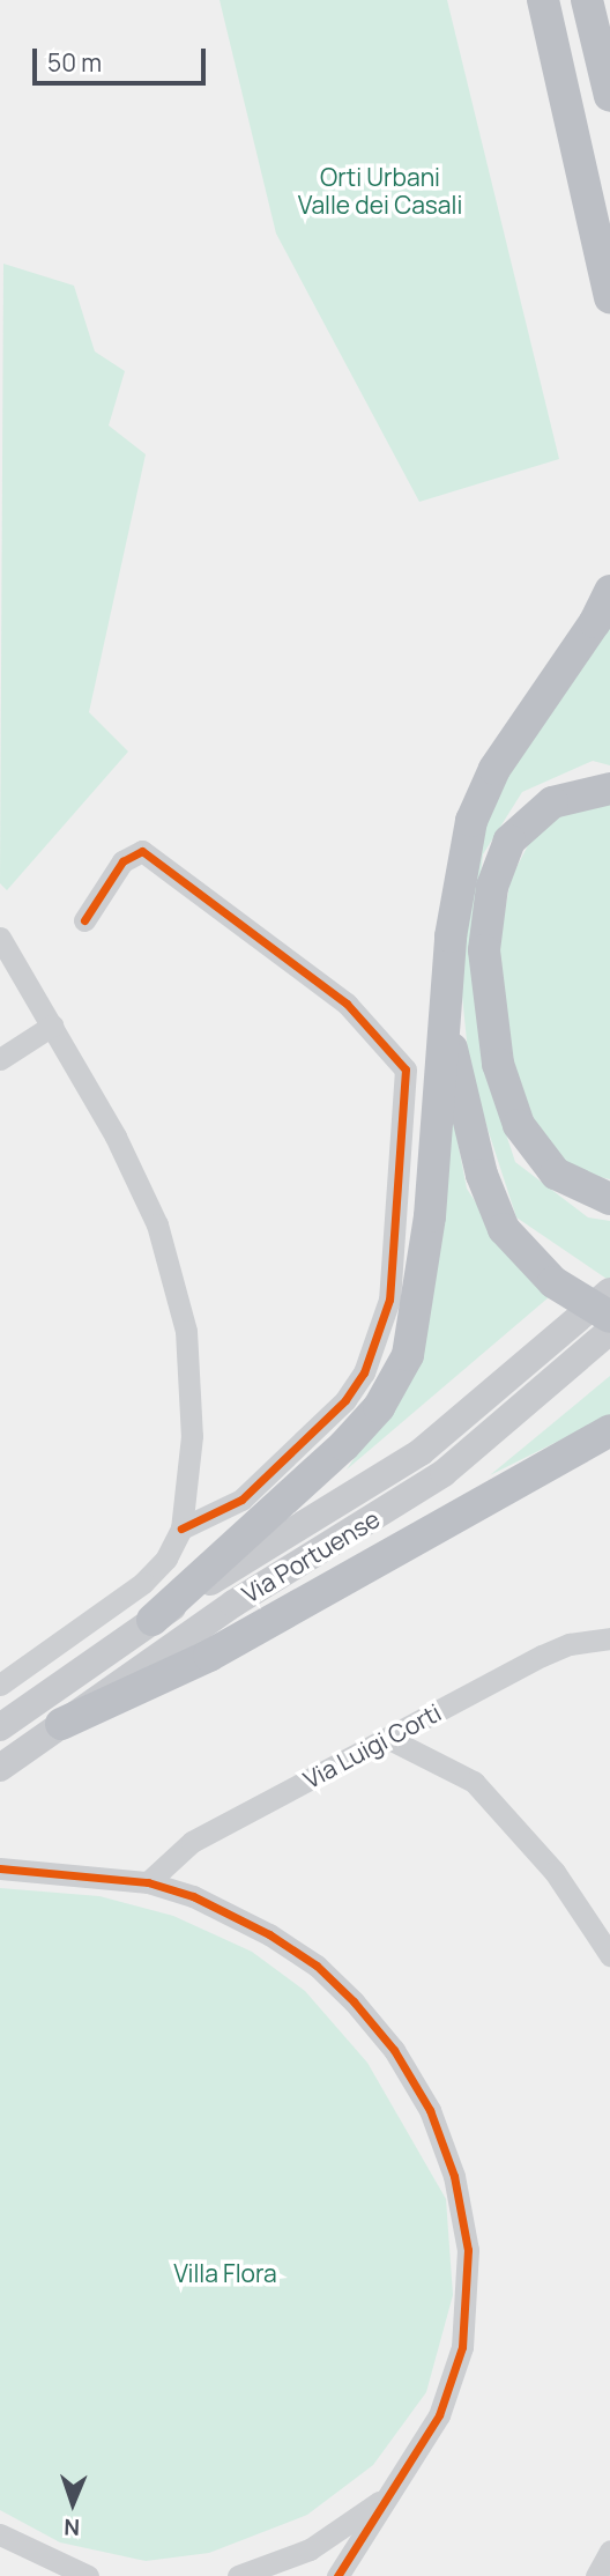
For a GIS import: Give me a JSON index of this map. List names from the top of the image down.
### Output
{
  "streets": {
    "main road": ["Via Portuense"],
    "street": ["Via Luigi Corti"]
  },
  "parks": ["Orti Urbani Valle dei Casali", "Villa Flora"],
  "scale_bar": "50 m",
  "north": "bottom"
}
